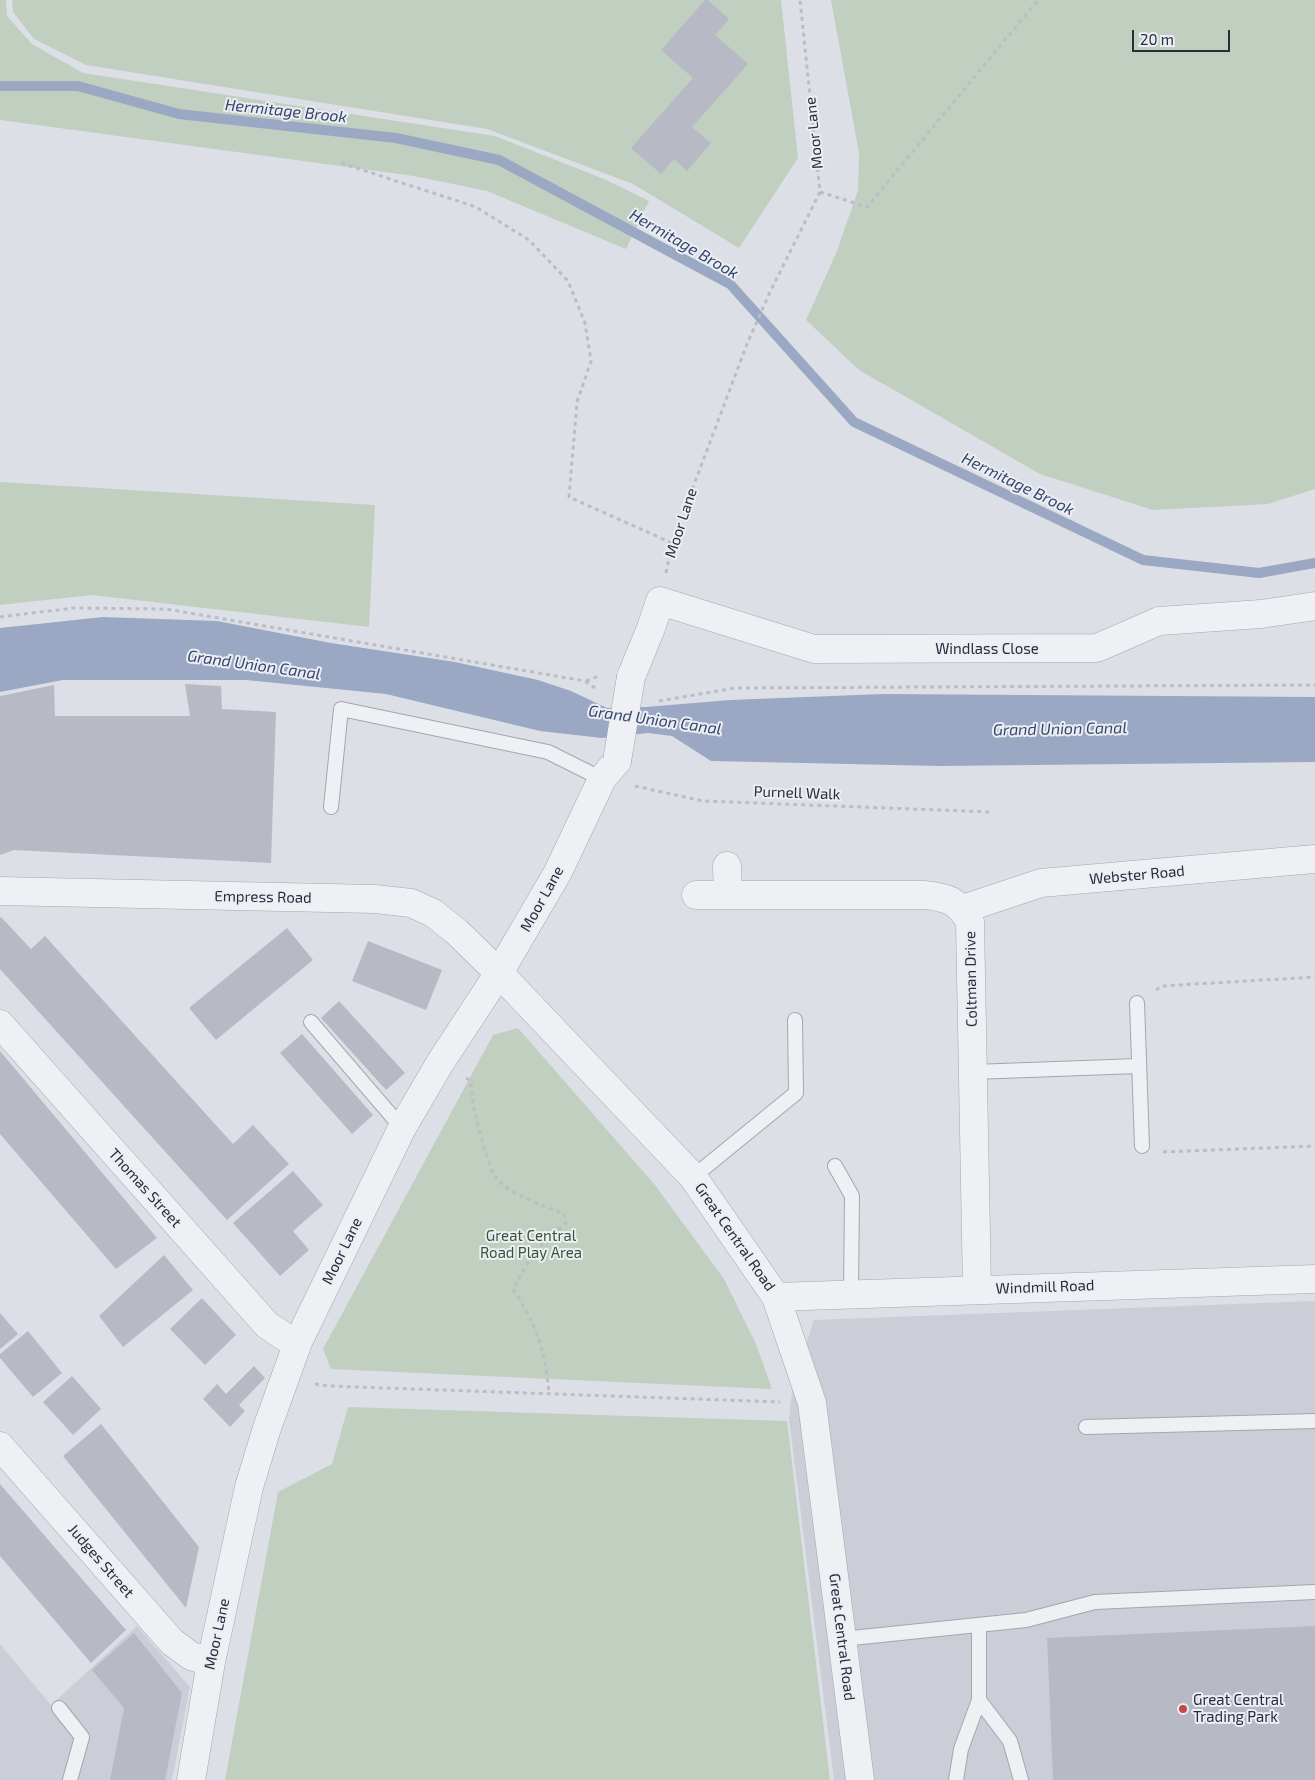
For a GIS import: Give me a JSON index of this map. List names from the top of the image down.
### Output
{
  "streets": {
    "street": [
      "Moor Lane",
      "Windlass Close",
      "Webster Road",
      "Empress Road",
      "Coltman Drive",
      "Thomas Street",
      "Great Central Road",
      "Windmill Road",
      "Judges Street"
    ],
    "path": ["Purnell Walk"]
  },
  "crossings": [
    ["Moor Lane", "Windlass Close"],
    ["Moor Lane", "Purnell Walk"],
    ["Moor Lane", "Empress Road"],
    ["Moor Lane", "Thomas Street"],
    ["Moor Lane", "Great Central Road"],
    ["Moor Lane", "Judges Street"],
    ["Webster Road", "Coltman Drive"],
    ["Empress Road", "Great Central Road"],
    ["Coltman Drive", "Windmill Road"],
    ["Great Central Road", "Windmill Road"]
  ],
  "water": ["Hermitage Brook", "Grand Union Canal"],
  "parks": ["Great Central Road Play Area"],
  "places": ["Great Central Trading Park"],
  "scale_bar": "20 m"
}
